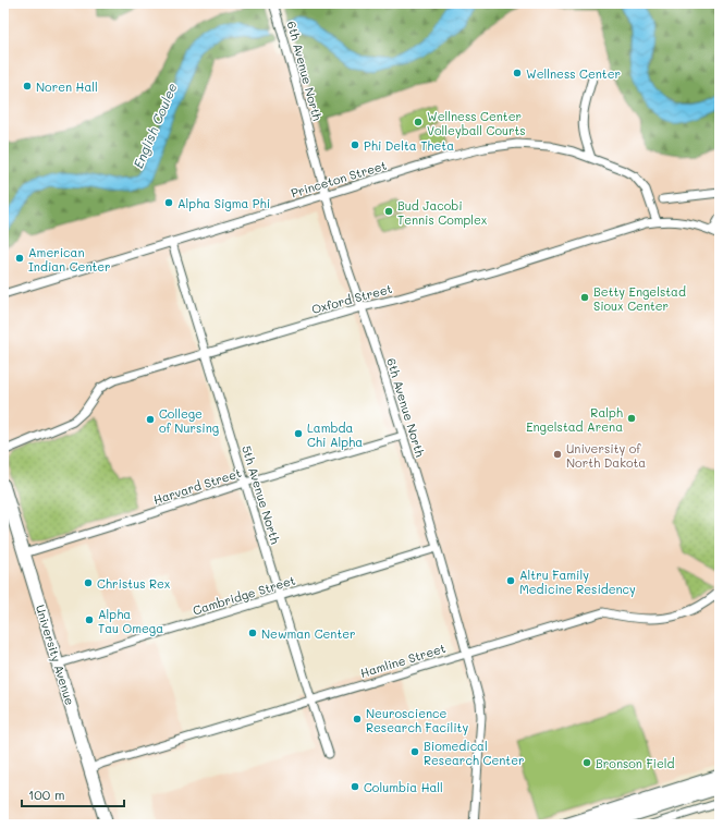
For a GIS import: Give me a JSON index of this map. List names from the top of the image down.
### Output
{
  "streets": {
    "street": [
      "6th Avenue North",
      "Princeton Street",
      "Oxford Street",
      "Harvard Street",
      "5th Avenue North",
      "Cambridge Street",
      "University Avenue",
      "Hamline Street"
    ]
  },
  "crossings": [
    ["6th Avenue North", "Princeton Street"],
    ["6th Avenue North", "Oxford Street"],
    ["6th Avenue North", "Harvard Street"],
    ["6th Avenue North", "Cambridge Street"],
    ["6th Avenue North", "Hamline Street"],
    ["Princeton Street", "Oxford Street"],
    ["Princeton Street", "5th Avenue North"],
    ["Oxford Street", "5th Avenue North"],
    ["Harvard Street", "5th Avenue North"],
    ["Harvard Street", "University Avenue"],
    ["5th Avenue North", "Cambridge Street"],
    ["5th Avenue North", "Hamline Street"],
    ["Cambridge Street", "University Avenue"],
    ["University Avenue", "Hamline Street"]
  ],
  "water": ["English Coulee"],
  "places": [
    "Wellness Center",
    "Noren Hall",
    "Wellness Center Volleyball Courts",
    "Phi Delta Theta",
    "Alpha Sigma Phi",
    "Bud Jacobi Tennis Complex",
    "American Indian Center",
    "Betty Engelstad Sioux Center",
    "Ralph Engelstad Arena",
    "College of Nursing",
    "Lambda Chi Alpha",
    "University of North Dakota",
    "Altru Family Medicine Residency",
    "Christus Rex",
    "Alpha Tau Omega",
    "Newman Center",
    "Neuroscience Research Facility",
    "Biomedical Research Center",
    "Bronson Field",
    "Columbia Hall"
  ],
  "scale_bar": "100 m"
}
